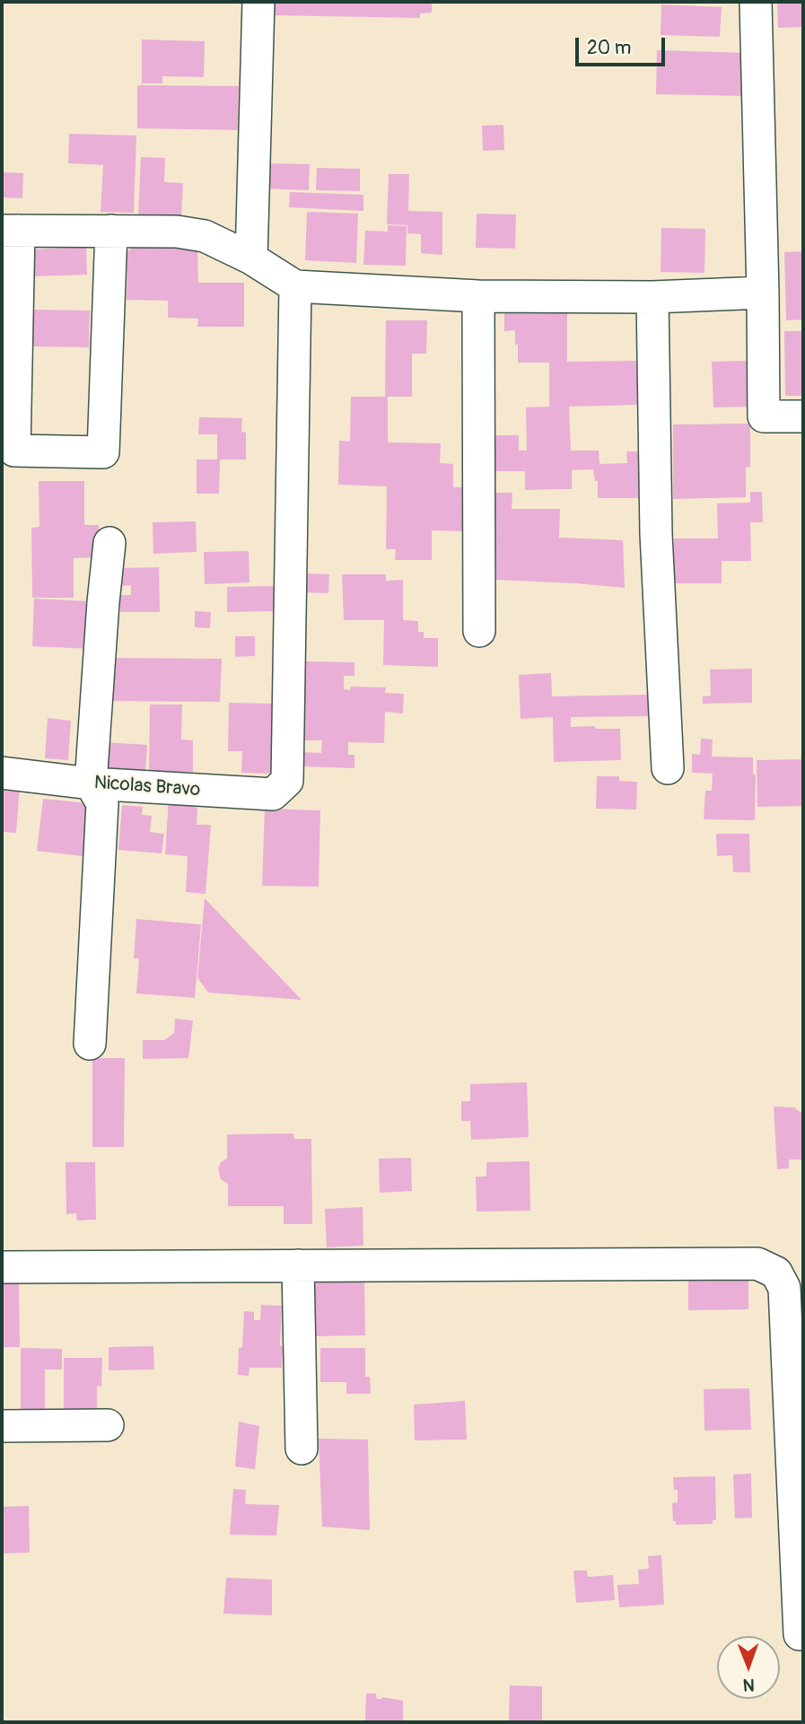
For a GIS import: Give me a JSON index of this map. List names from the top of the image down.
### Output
{
  "streets": {
    "street": ["Nicolas Bravo"]
  },
  "scale_bar": "20 m",
  "north": "bottom"
}
